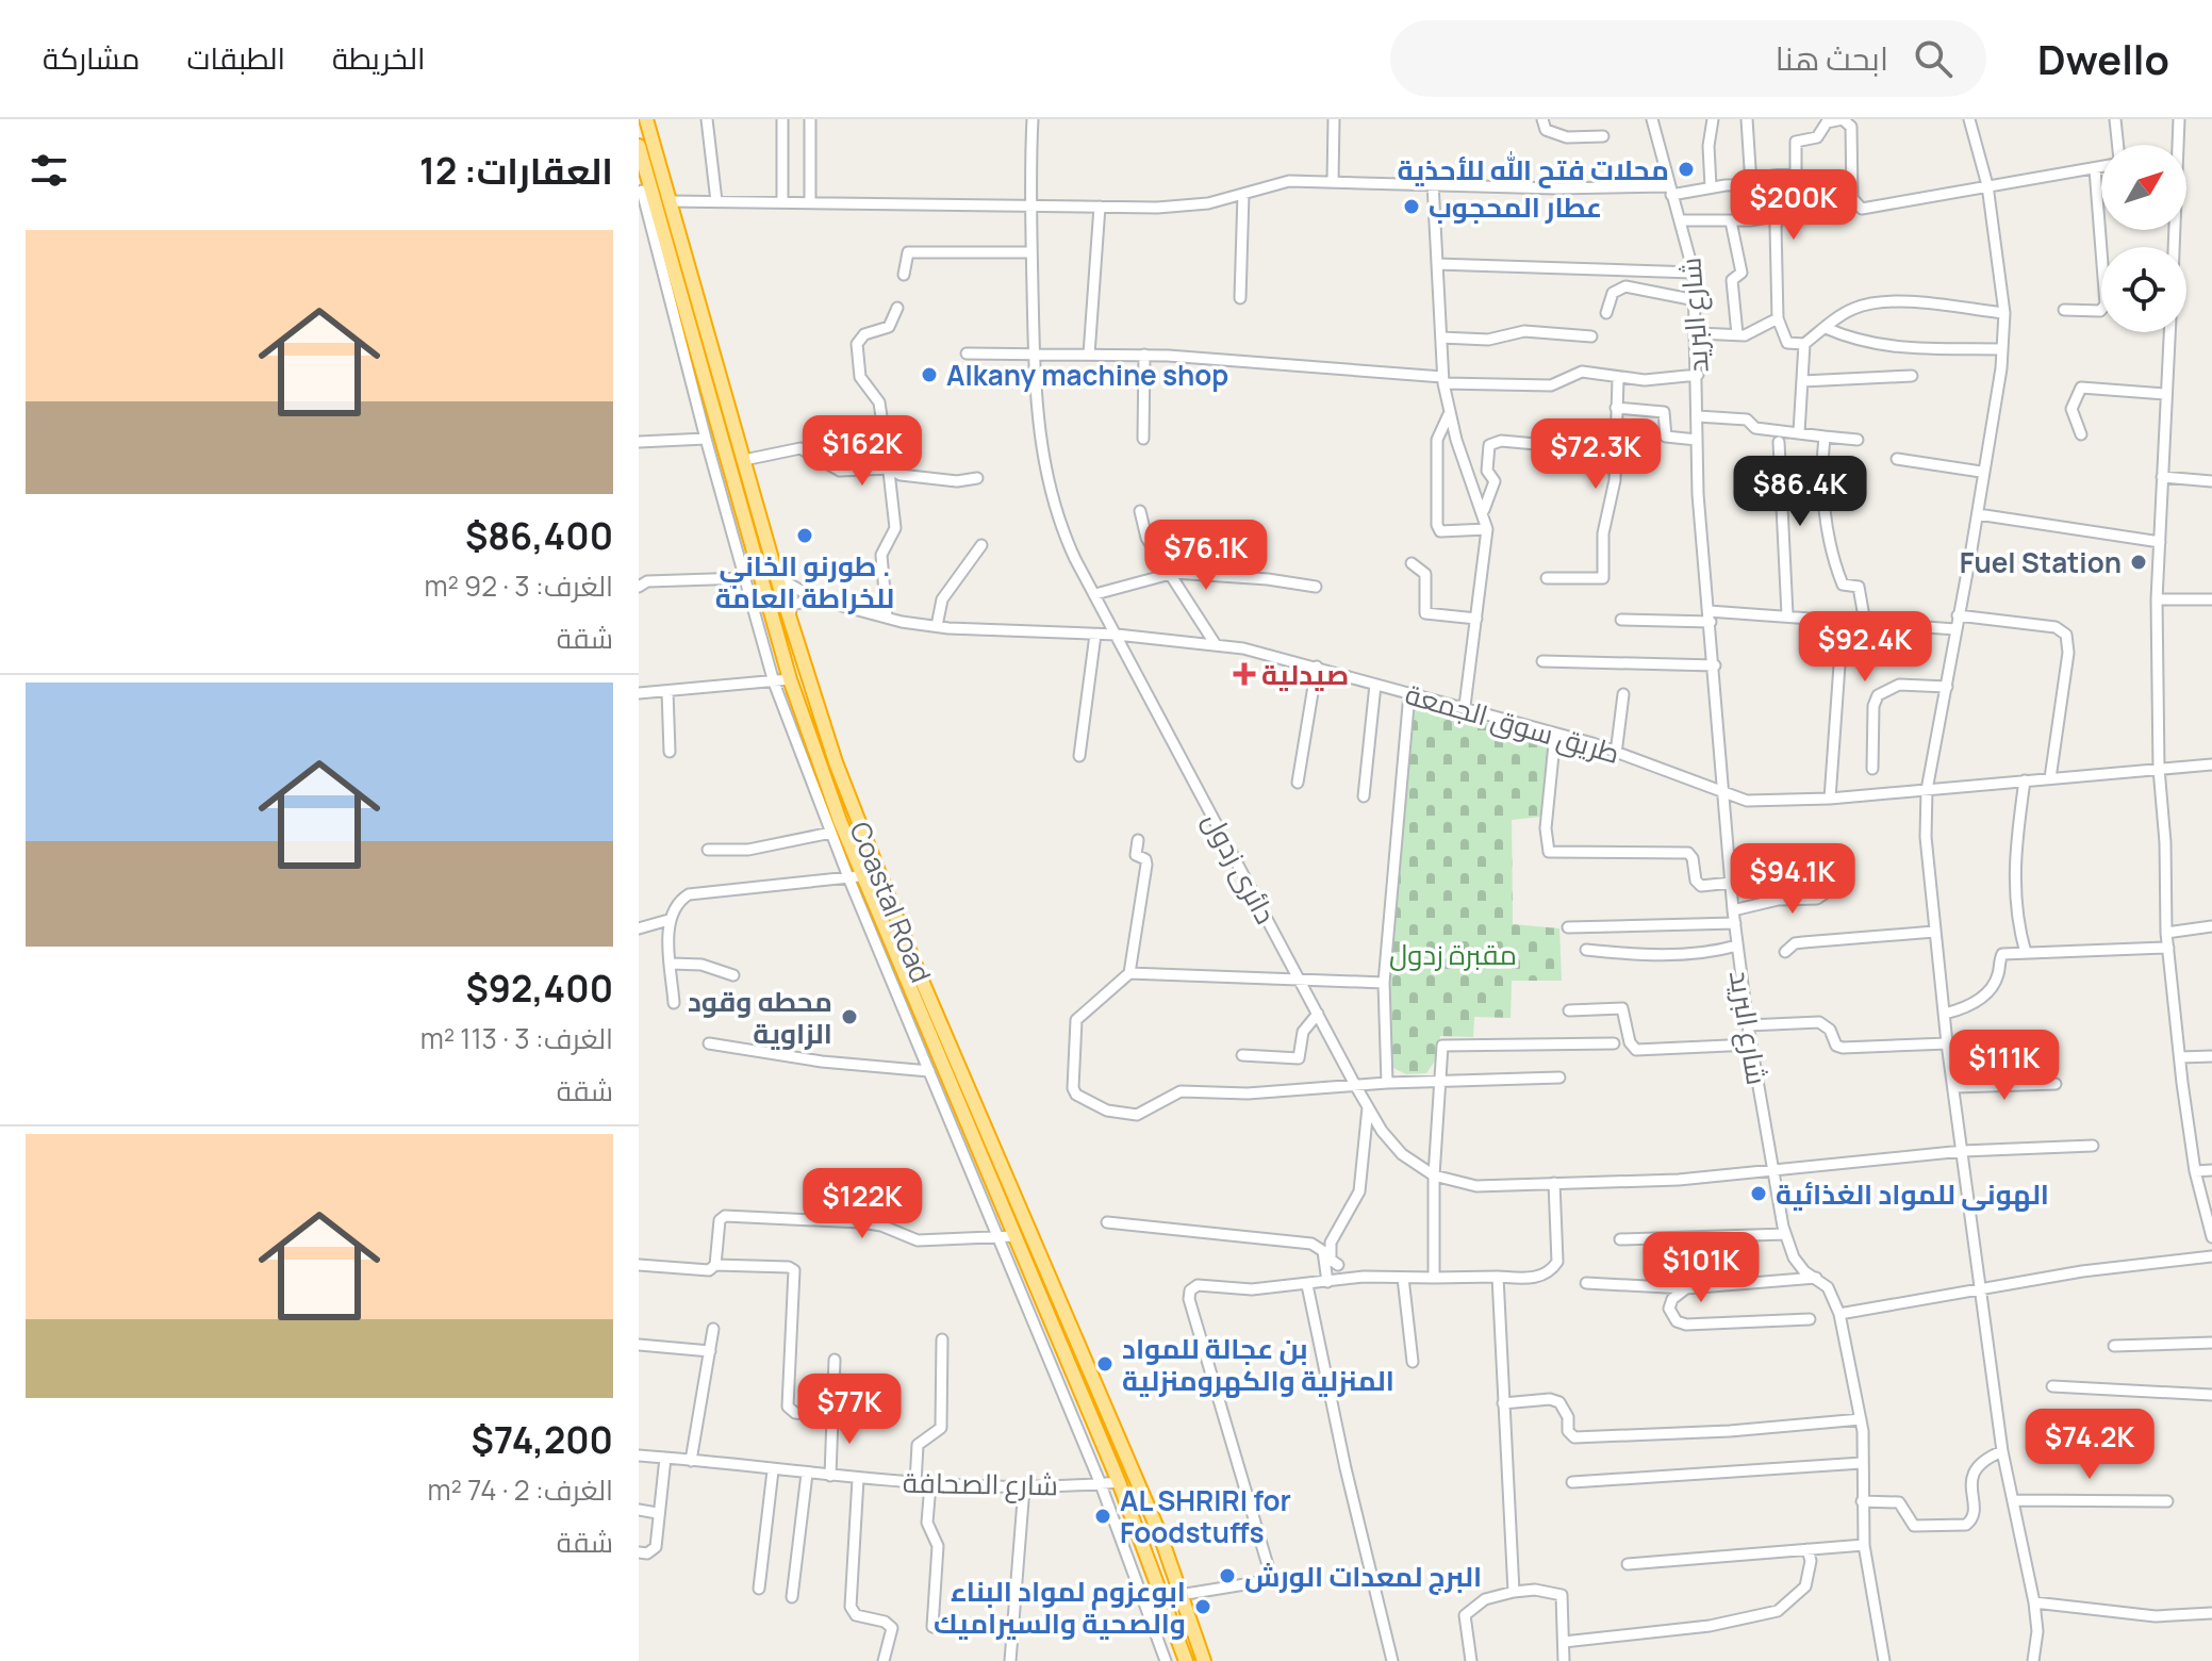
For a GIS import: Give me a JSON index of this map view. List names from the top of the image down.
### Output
{
  "streets": {
    "highway": ["Coastal Road"],
    "street": [
      "شارع البريد",
      "طريق سوق الجمعة",
      "دائرى زدول",
      "شارع الصحافة"
    ]
  },
  "crossings": [
    ["شارع البريد", "طريق سوق الجمعة"],
    ["شارع البريد", "دائرى زدول"],
    ["طريق سوق الجمعة", "دائرى زدول"],
    ["طريق سوق الجمعة", "Coastal Road"],
    ["Coastal Road", "شارع الصحافة"]
  ],
  "parks": ["مقبرة زدول"],
  "places": {
    "other": [
      "محلات فتح الله للأحذية",
      "عطار المحجوب",
      "Alkany machine shop",
      "طورنو الخاني . للخراطة العامة",
      "Fuel Station",
      "محطه وقود الزاوية",
      "الهونى للمواد الغذائية",
      "بن عجالة للمواد المنزلية والكهرومنزلية",
      "AL SHRIRI for Foodstuffs",
      "البرج لمعدات الورش",
      "ابوعزوم لمواد البناء والصحية والسيراميك"
    ],
    "health": ["صيدلية"]
  },
  "north": "top right",
  "page": {
    "header": "Dwello",
    "search": "ابحث هنا",
    "nav": ["الخريطة", "الطبقات", "مشاركة"],
    "heading": "العقارات: 12",
    "price": [
      "$200K",
      "$162K",
      "$72.3K",
      "$86.4K",
      "$76.1K",
      "$92.4K",
      "$94.1K",
      "$111K",
      "$122K",
      "$101K",
      "$77K",
      "$74.2K"
    ],
    "list": [
      {
        "name": "$86,400",
        "note": "الغرف: 3 · 92 m² · شقة"
      },
      {
        "name": "$92,400",
        "note": "الغرف: 3 · 113 m² · شقة"
      },
      {
        "name": "$74,200",
        "note": "الغرف: 2 · 74 m² · شقة"
      }
    ]
  }
}
